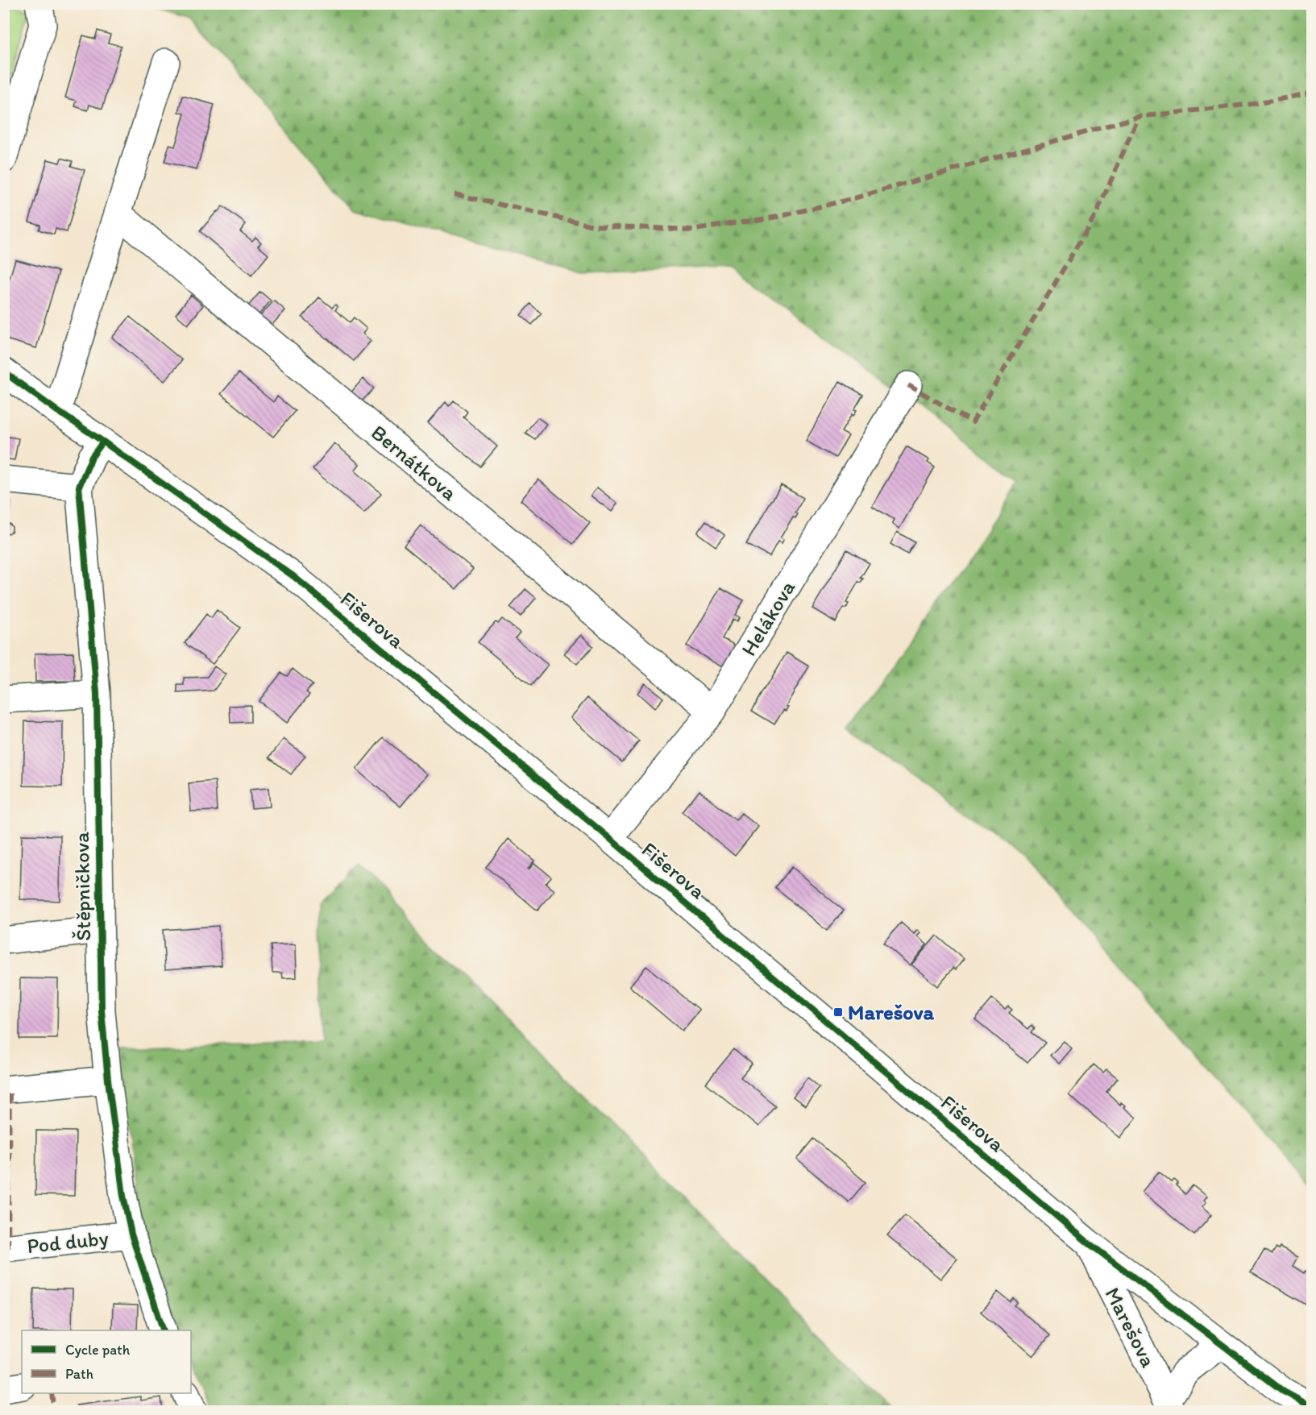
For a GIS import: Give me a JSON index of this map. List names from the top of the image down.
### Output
{
  "streets": {
    "street": [
      "Bernátkova",
      "Helákova",
      "Fišerova",
      "Štěpničkova",
      "Pod duby",
      "Marešova"
    ]
  },
  "crossings": [
    ["Bernátkova", "Helákova"],
    ["Helákova", "Fišerova"],
    ["Fišerova", "Štěpničkova"],
    ["Fišerova", "Marešova"],
    ["Štěpničkova", "Pod duby"]
  ],
  "places": {
    "transit": ["Marešova"]
  },
  "legend": ["Cycle path", "Path"]
}
